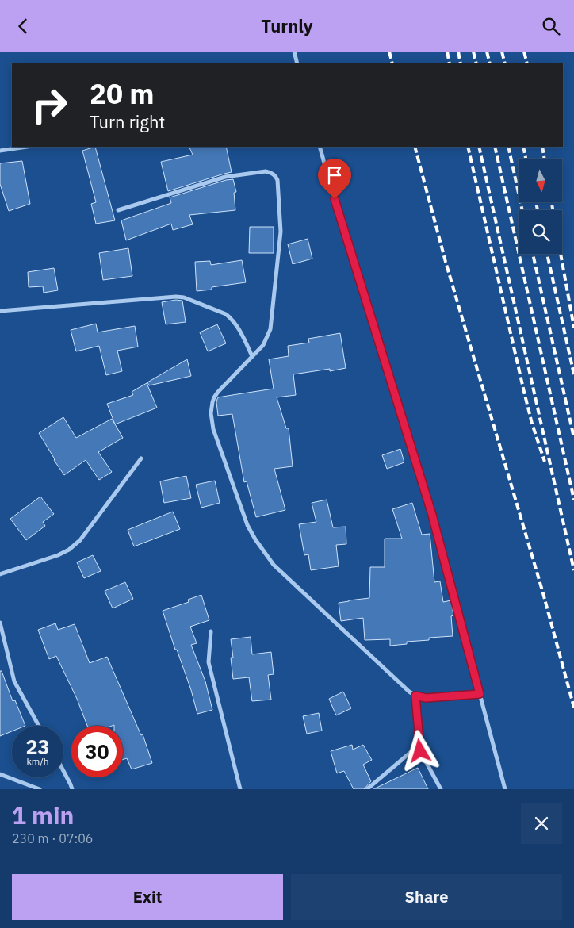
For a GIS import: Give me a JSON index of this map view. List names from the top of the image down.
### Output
{
  "north": "bottom",
  "page": {
    "header": "Turnly",
    "turn": ["20 m", "Turn right"],
    "speed": "23 km/h",
    "limit": "30",
    "heading": ["1 min", "230 m · 07:06"],
    "buttons": ["Exit", "Share"]
  }
}
